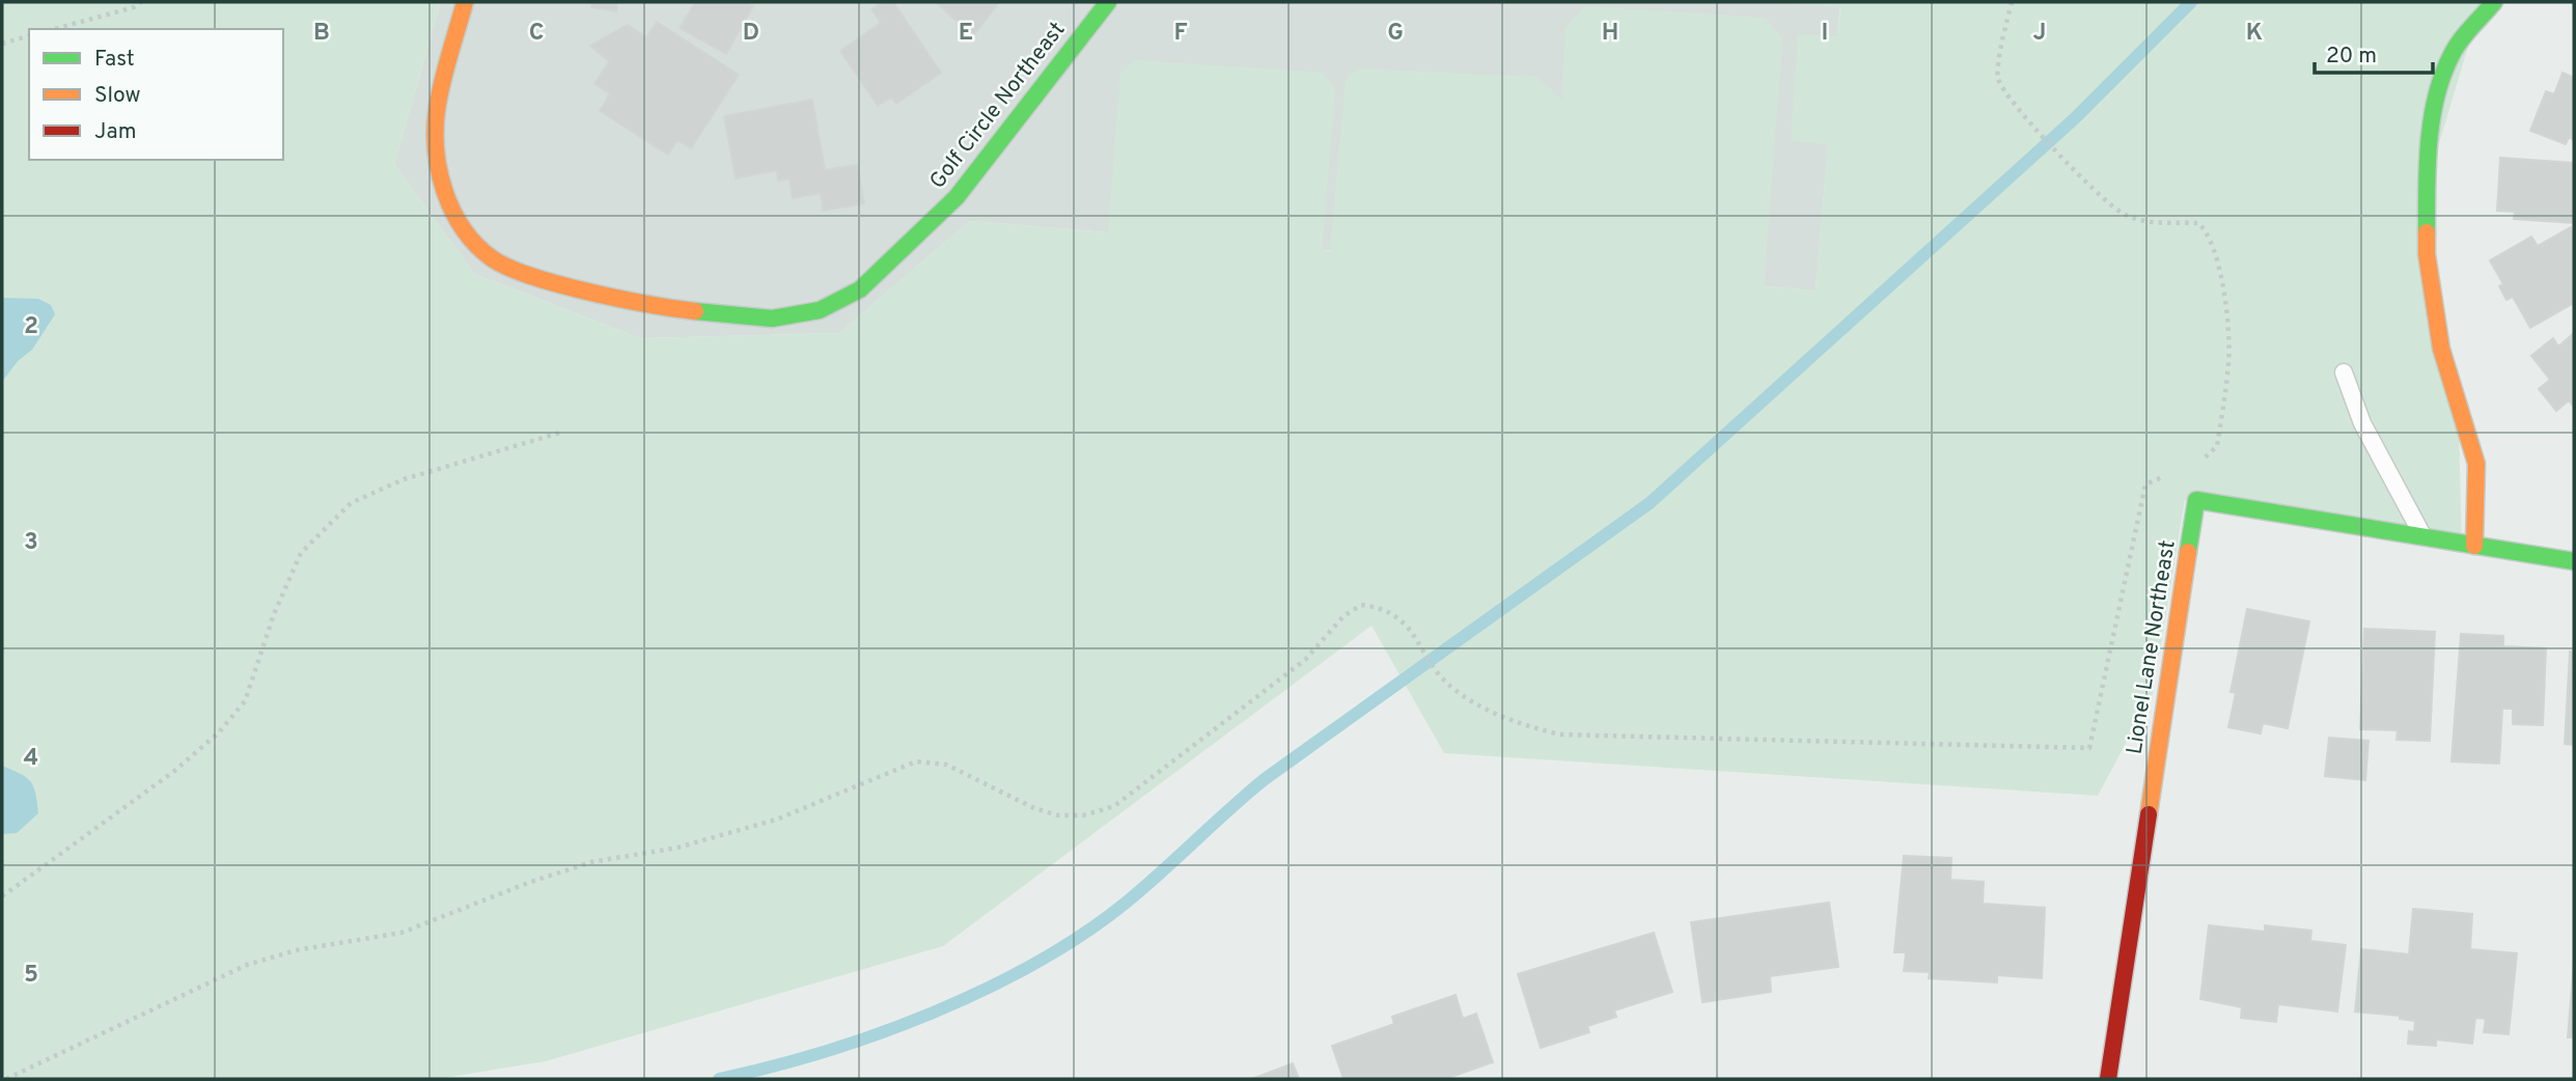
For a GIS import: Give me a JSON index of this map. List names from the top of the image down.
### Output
{
  "streets": {
    "street": ["Golf Circle Northeast", "Lionel Lane Northeast"]
  },
  "legend": ["Fast", "Slow", "Jam"],
  "scale_bar": "20 m",
  "grid": {
    "columns": [
      "B",
      "C",
      "D",
      "E",
      "F",
      "G",
      "H",
      "I",
      "J",
      "K"
    ],
    "rows": [
      "2",
      "3",
      "4",
      "5"
    ]
  }
}
